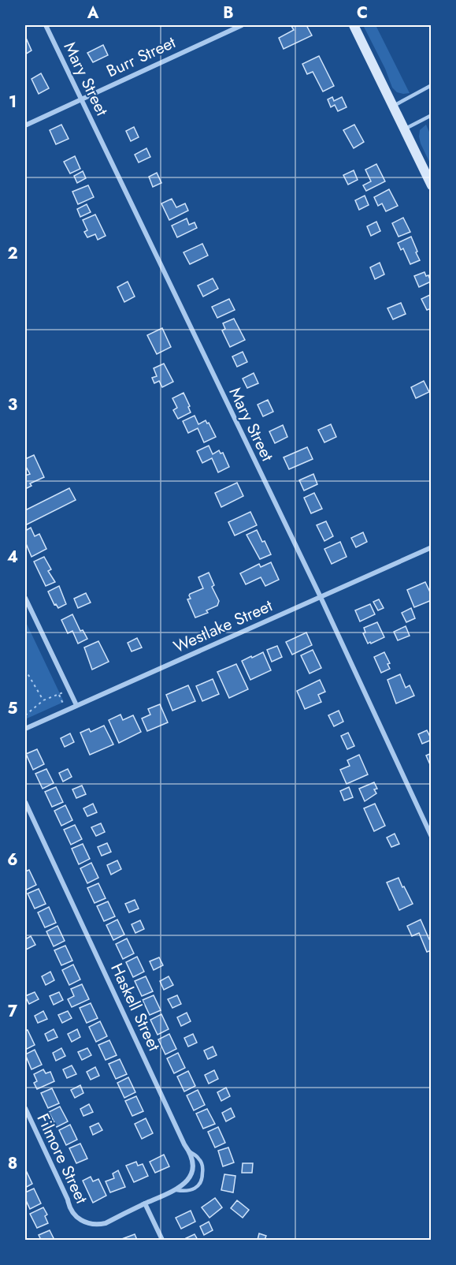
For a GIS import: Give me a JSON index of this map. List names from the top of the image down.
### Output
{
  "streets": {
    "street": [
      "Burr Street",
      "Mary Street",
      "Westlake Street",
      "Haskell Street",
      "Filmore Street"
    ]
  },
  "crossings": [
    ["Burr Street", "Mary Street"],
    ["Mary Street", "Westlake Street"],
    ["Haskell Street", "Filmore Street"]
  ],
  "grid": {
    "columns": ["A", "B", "C"],
    "rows": [
      "1",
      "2",
      "3",
      "4",
      "5",
      "6",
      "7",
      "8"
    ]
  }
}
